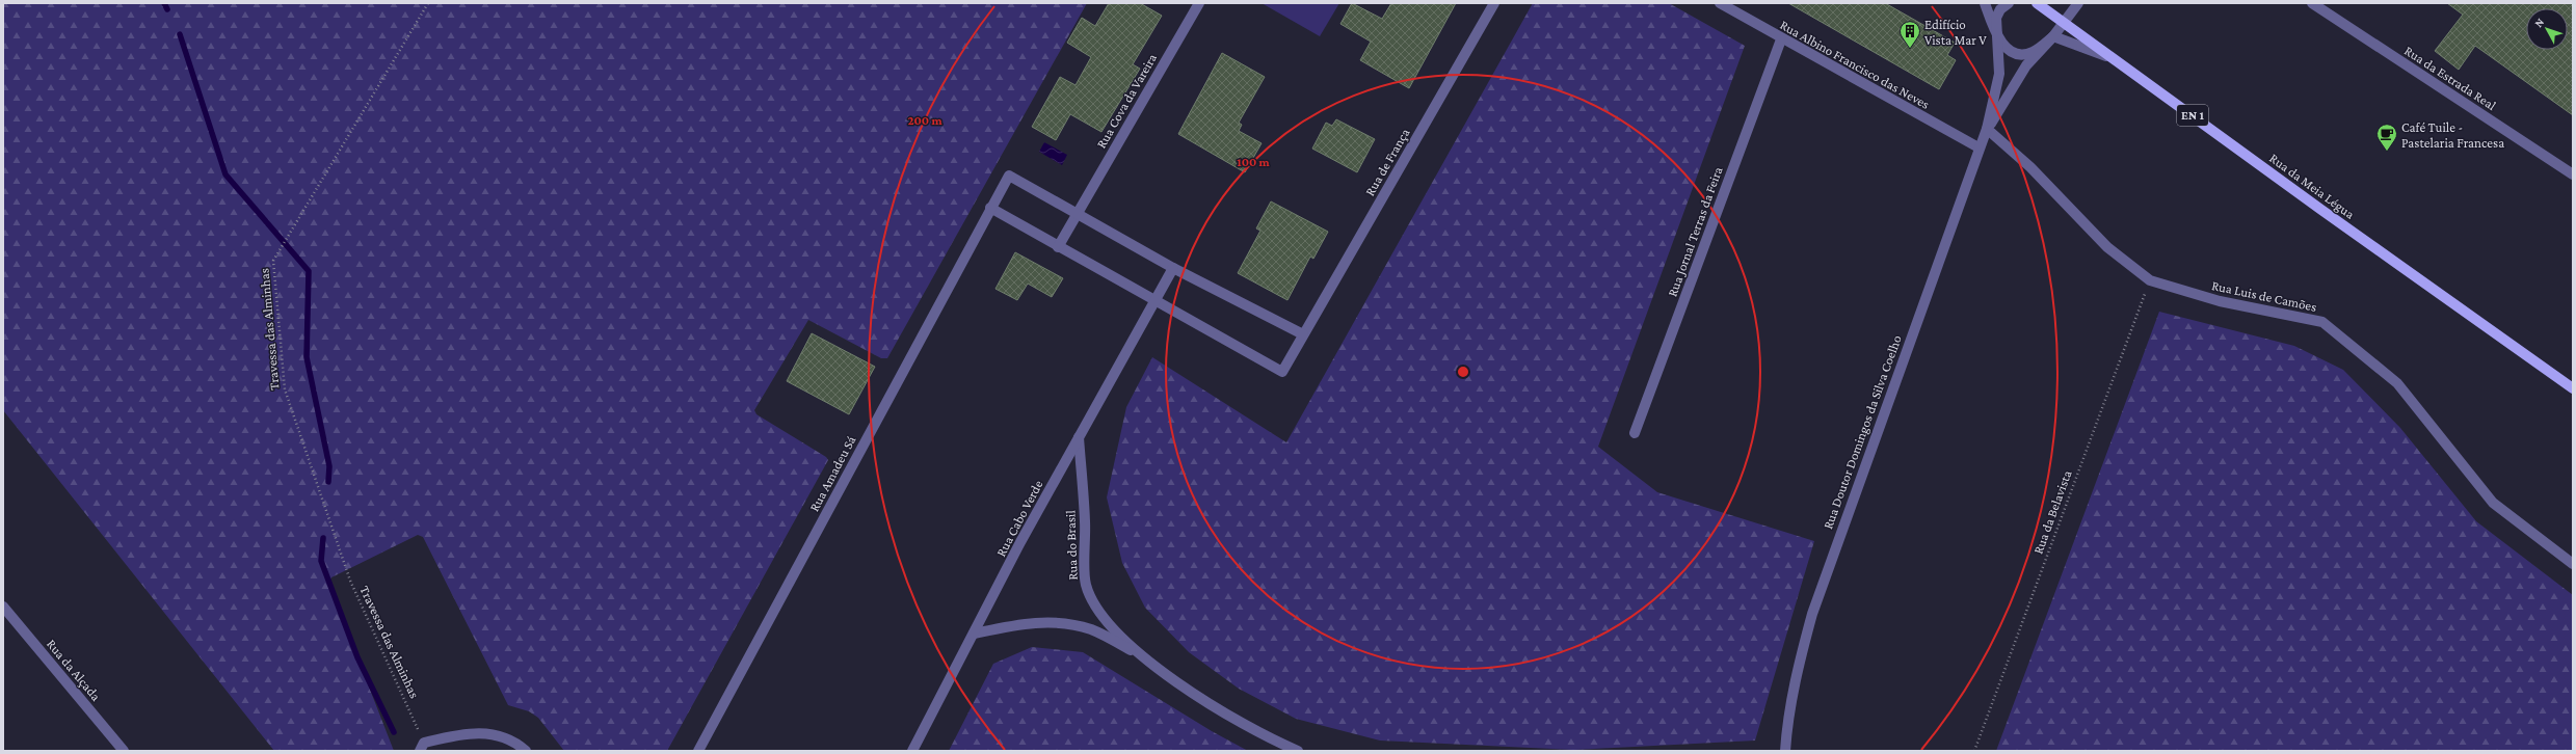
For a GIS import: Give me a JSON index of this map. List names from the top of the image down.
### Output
{
  "streets": {
    "main road": ["EN 1", "Rua da Meia Légua"],
    "street": [
      "Rua Albino Francisco das Neves",
      "Rua da Estrada Real",
      "Rua Cova da Vareira",
      "Rua de França",
      "Rua Jornal Terras da Feira",
      "Rua Luis de Camões",
      "Rua Doutor Domingos da Silva Coelho",
      "Rua Amadeu Sá",
      "Rua Cabo Verde",
      "Rua do Brasil",
      "Rua da Alçada"
    ],
    "path": ["Travessa das Alminhas", "Rua da Belavista"]
  },
  "crossings": [
    ["Rua Albino Francisco das Neves", "Rua Jornal Terras da Feira"],
    ["Rua Albino Francisco das Neves", "Rua Doutor Domingos da Silva Coelho"],
    ["Rua Cova da Vareira", "Rua Amadeu Sá"],
    ["Rua de França", "Rua Cabo Verde"],
    ["Rua da Meia Légua", "Rua Doutor Domingos da Silva Coelho"],
    ["Rua Luis de Camões", "Rua Doutor Domingos da Silva Coelho"],
    ["Rua Luis de Camões", "Rua da Belavista"],
    ["Rua Cabo Verde", "Rua do Brasil"]
  ],
  "places": {
    "building": ["Edifício Vista Mar V"],
    "cafe": ["Café Tuile - Pastelaria Francesa"]
  },
  "north": "top left",
  "rings": ["200 m", "100 m"]
}
